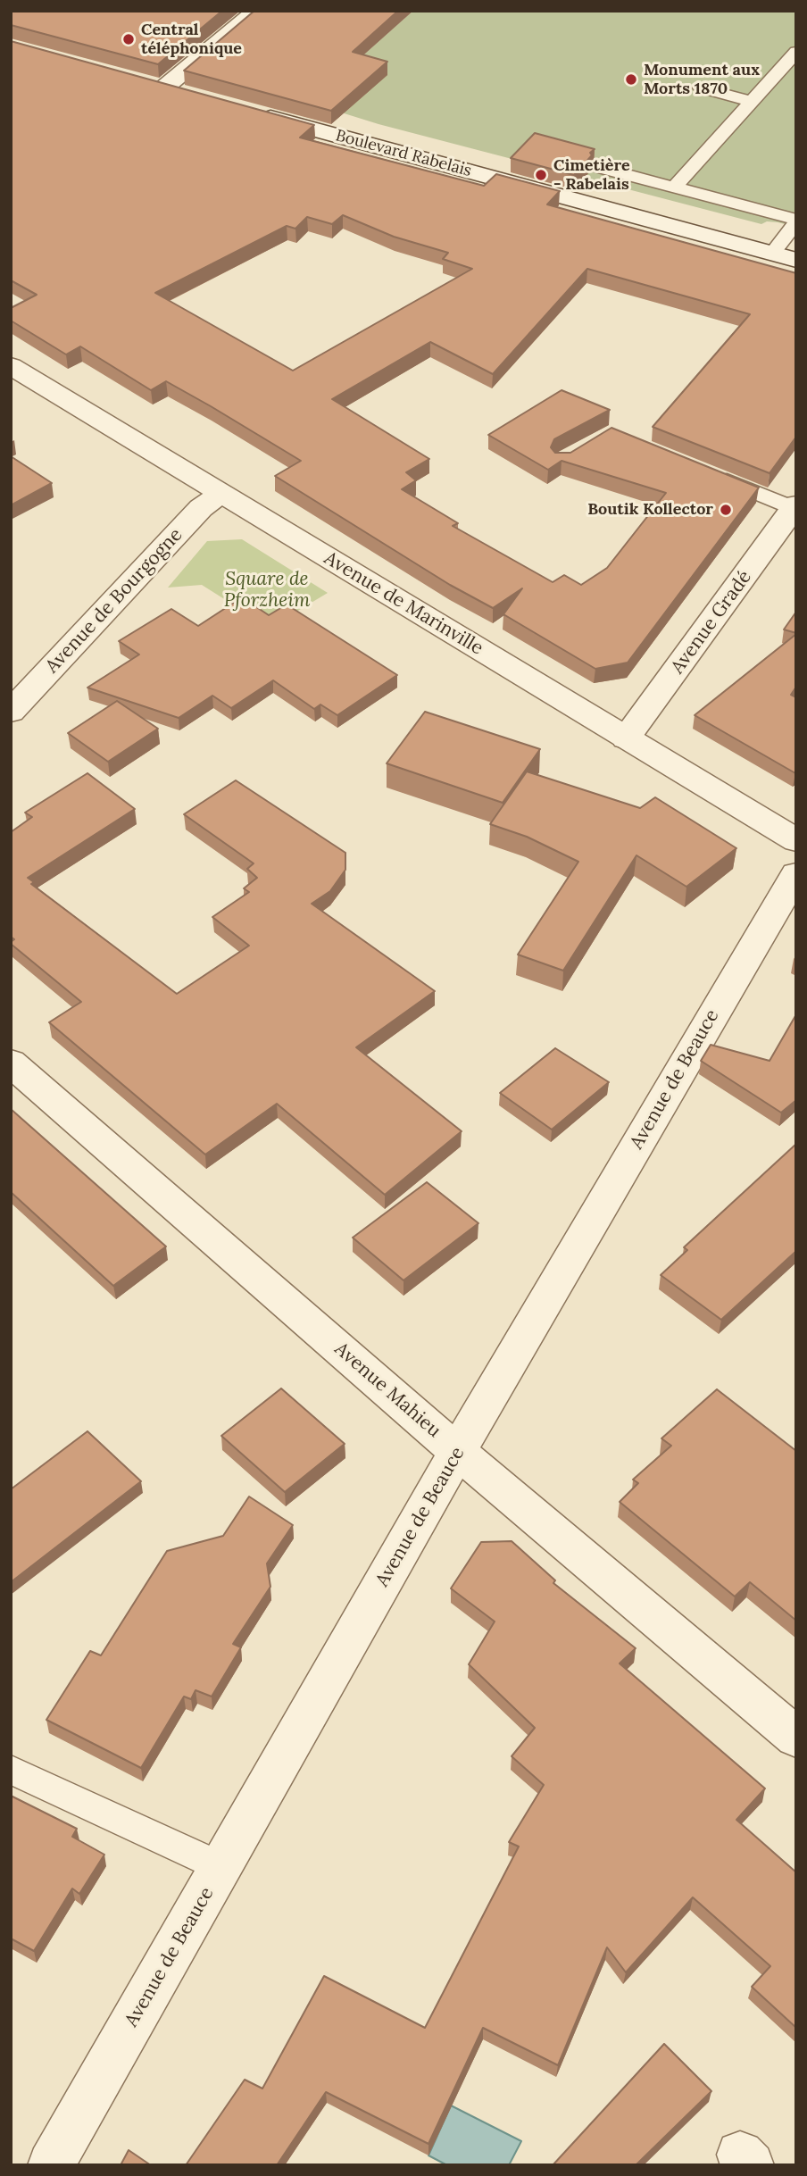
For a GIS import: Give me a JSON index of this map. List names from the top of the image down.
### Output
{
  "streets": {
    "street": [
      "Boulevard Rabelais",
      "Avenue de Bourgogne",
      "Avenue de Marinville",
      "Avenue Gradé",
      "Avenue de Beauce",
      "Avenue Mahieu"
    ]
  },
  "crossings": [
    ["Avenue de Bourgogne", "Avenue de Marinville"],
    ["Avenue de Marinville", "Avenue Gradé"],
    ["Avenue de Beauce", "Avenue Mahieu"]
  ],
  "parks": ["Square de Pforzheim"],
  "places": [
    "Central téléphonique",
    "Monument aux Morts 1870",
    "Cimetière - Rabelais",
    "Boutik Kollector"
  ]
}
